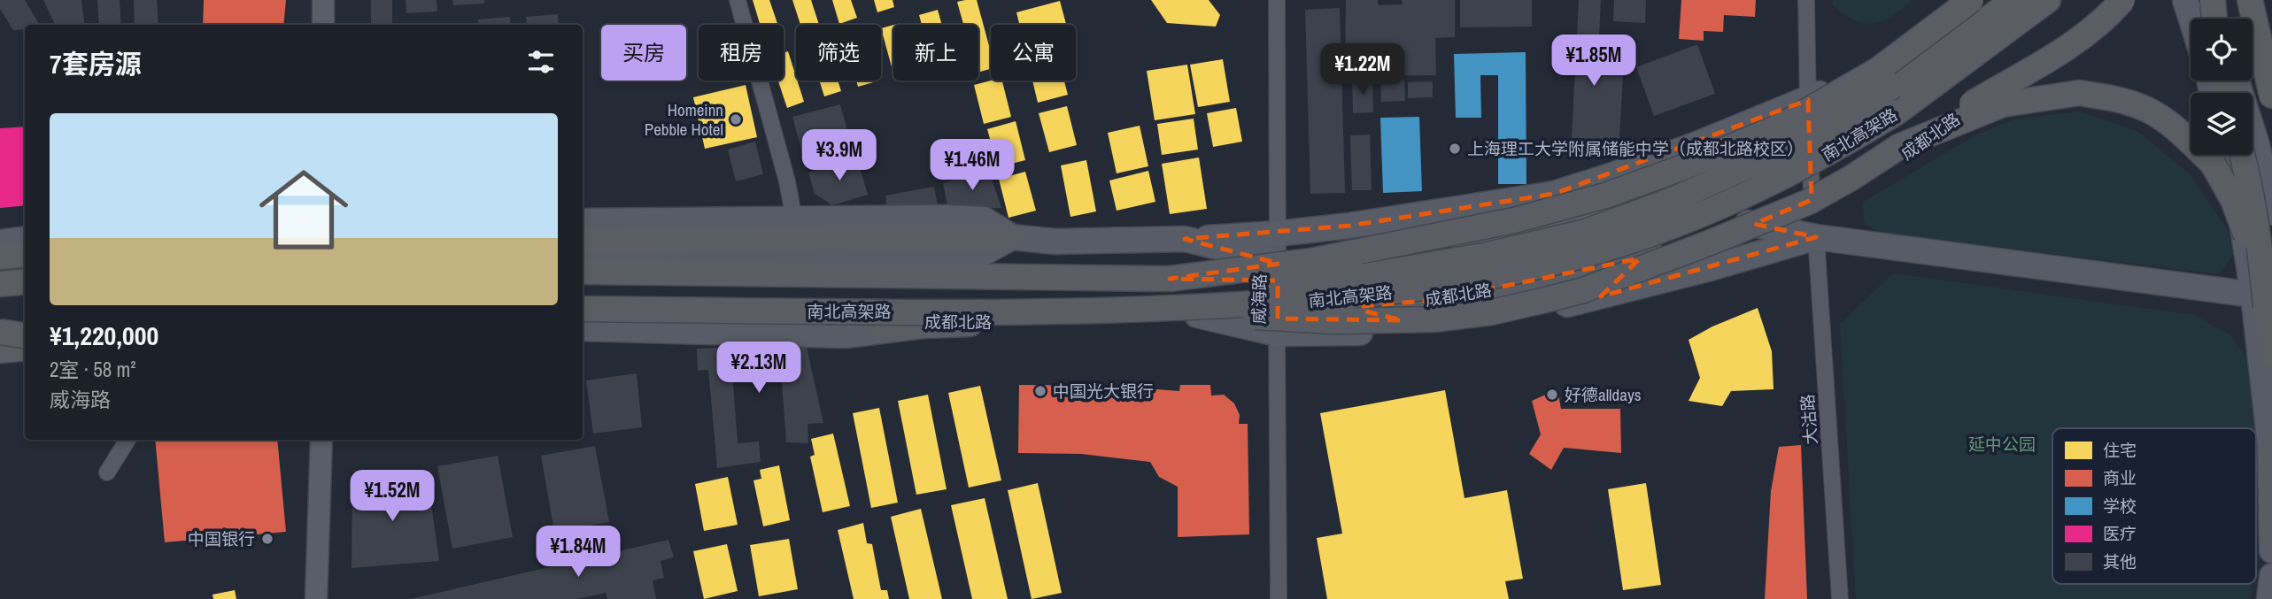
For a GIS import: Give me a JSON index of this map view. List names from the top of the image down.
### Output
{
  "streets": {
    "highway": ["南北高架路"],
    "main road": ["成都北路"],
    "street": ["威海路", "大沽路"]
  },
  "crossings": [
    ["成都北路", "威海路"]
  ],
  "parks": ["延中公园"],
  "places": [
    "Homeinn Pebble Hotel",
    "上海理工大学附属储能中学（成都北路校区）",
    "中国光大银行",
    "好德alldays",
    "中国银行"
  ],
  "legend": [
    "住宅",
    "商业",
    "学校",
    "医疗",
    "其他"
  ],
  "page": {
    "chip": [
      "买房",
      "租房",
      "筛选",
      "新上",
      "公寓"
    ],
    "heading": "7套房源",
    "price": [
      "¥1.85M",
      "¥1.22M",
      "¥3.9M",
      "¥1.46M",
      "¥2.13M",
      "¥1.52M",
      "¥1.84M"
    ],
    "list": [
      {
        "name": "¥1,220,000",
        "note": "2室 · 58 m² · 威海路"
      }
    ]
  }
}
